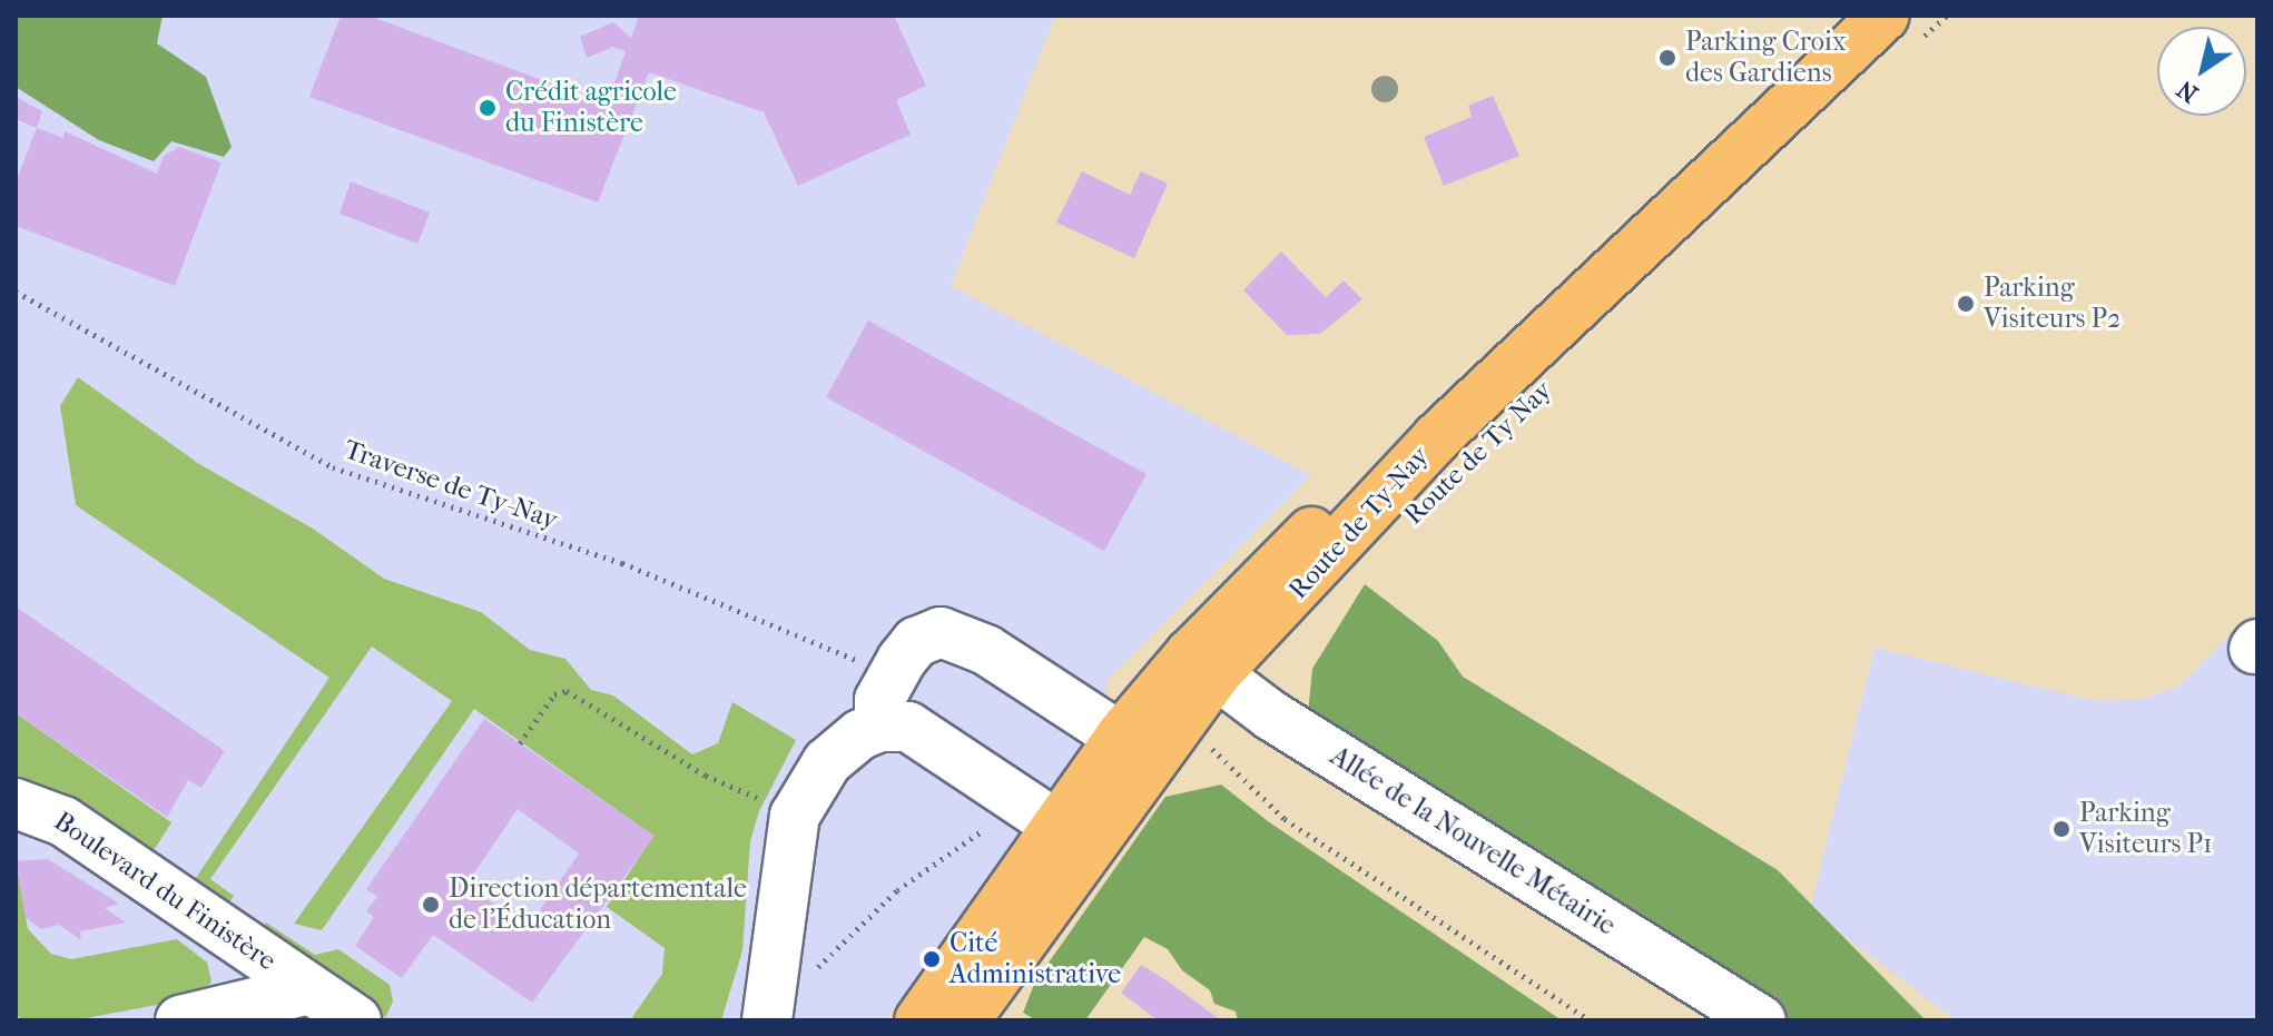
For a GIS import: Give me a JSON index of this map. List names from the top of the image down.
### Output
{
  "streets": {
    "main road": ["Route de Ty Nay", "Route de Ty-Nay"],
    "street": ["Allée de la Nouvelle Métairie", "Boulevard du Finistère"],
    "path": ["Traverse de Ty-Nay"]
  },
  "crossings": [
    ["Route de Ty Nay", "Route de Ty-Nay"],
    ["Route de Ty-Nay", "Allée de la Nouvelle Métairie"]
  ],
  "places": [
    "Parking Croix des Gardiens",
    "Crédit agricole du Finistère",
    "Parking Visiteurs P2",
    "Parking Visiteurs P1",
    "Direction départementale de l'Éducation",
    "Cité Administrative"
  ],
  "north": "bottom left"
}
